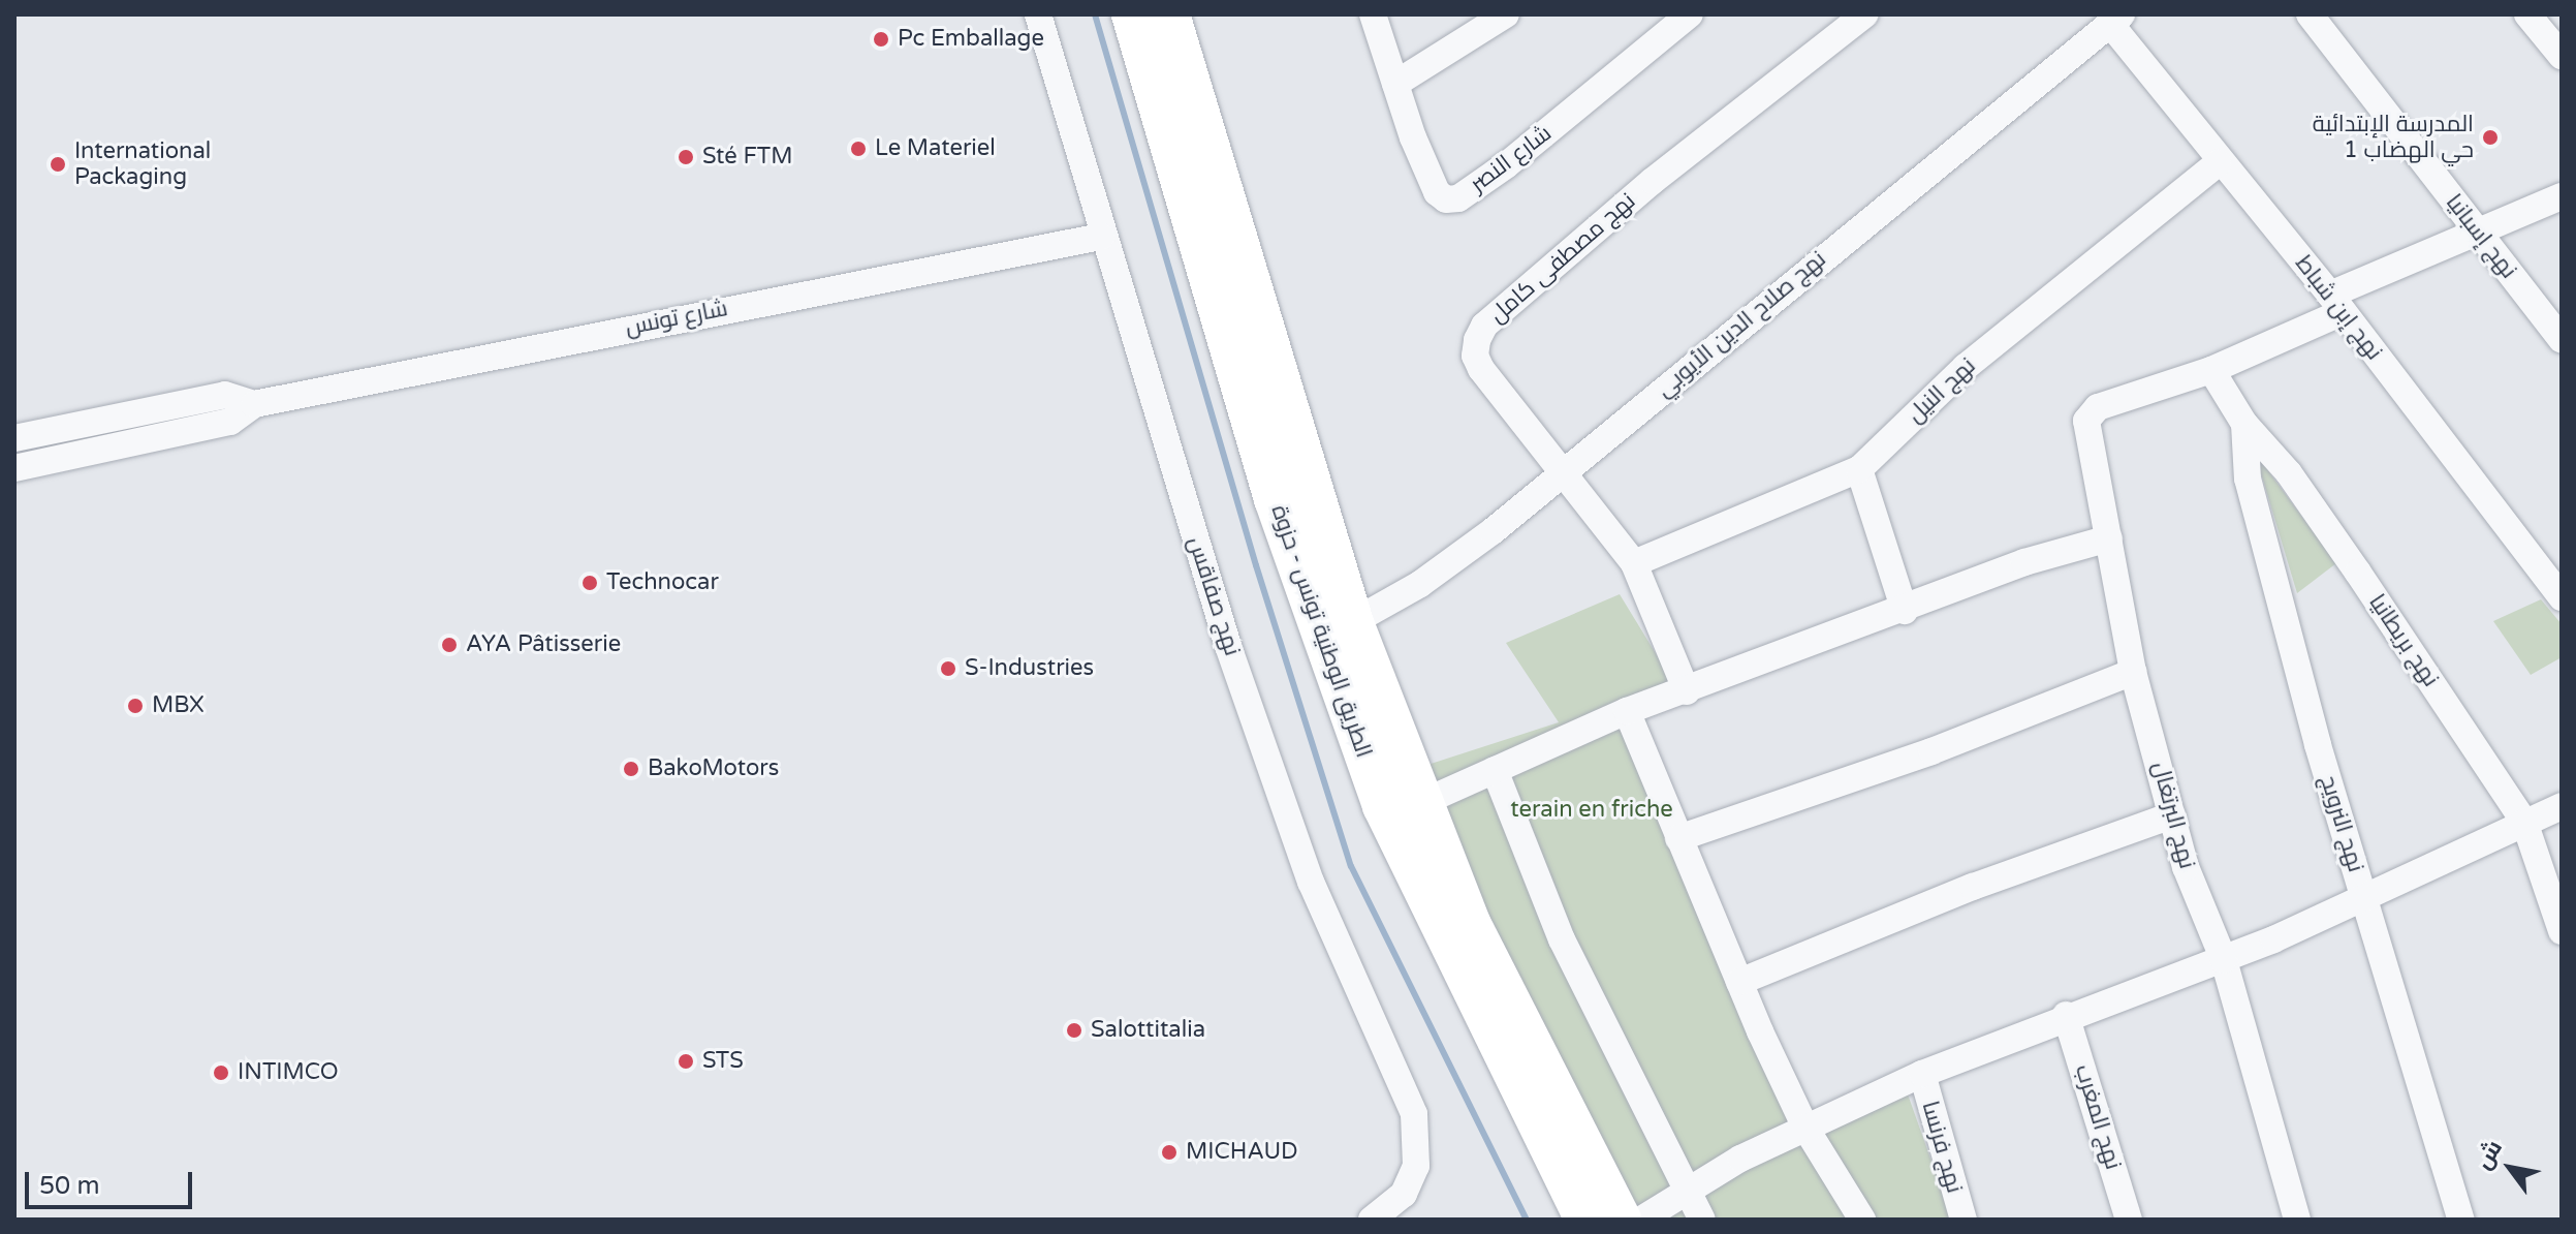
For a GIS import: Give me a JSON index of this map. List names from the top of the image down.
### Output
{
  "streets": {
    "main road": ["الطريق الوطنية تونس - حزوة"],
    "street": [
      "شارع النصر",
      "نهج إسبانيا",
      "نهج مصطفى كامل",
      "نهج إبن شباط",
      "شارع تونس",
      "نهج صلاح الدين الأيوبي",
      "نهج النيل",
      "نهج صفاقس",
      "نهج بريطانيا",
      "نهج البرتغال",
      "نهج النرويج",
      "نهج المغرب",
      "نهج فرنسا"
    ]
  },
  "crossings": [
    ["نهج مصطفى كامل", "نهج صلاح الدين الأيوبي"],
    ["نهج مصطفى كامل", "نهج النيل"],
    ["نهج إبن شباط", "نهج صلاح الدين الأيوبي"],
    ["نهج إبن شباط", "نهج النيل"],
    ["شارع تونس", "نهج صفاقس"],
    ["نهج صلاح الدين الأيوبي", "الطريق الوطنية تونس - حزوة"],
    ["نهج بريطانيا", "نهج البرتغال"],
    ["نهج بريطانيا", "نهج النرويج"]
  ],
  "parks": ["terain en friche"],
  "places": [
    "Pc Emballage",
    "المدرسة الإبتدائية حي الهضاب 1",
    "Le Materiel",
    "Sté FTM",
    "International Packaging",
    "Technocar",
    "AYA Pâtisserie",
    "S-Industries",
    "MBX",
    "BakoMotors",
    "Salottitalia",
    "STS",
    "INTIMCO",
    "MICHAUD"
  ],
  "scale_bar": "50 m",
  "north": "top left"
}
